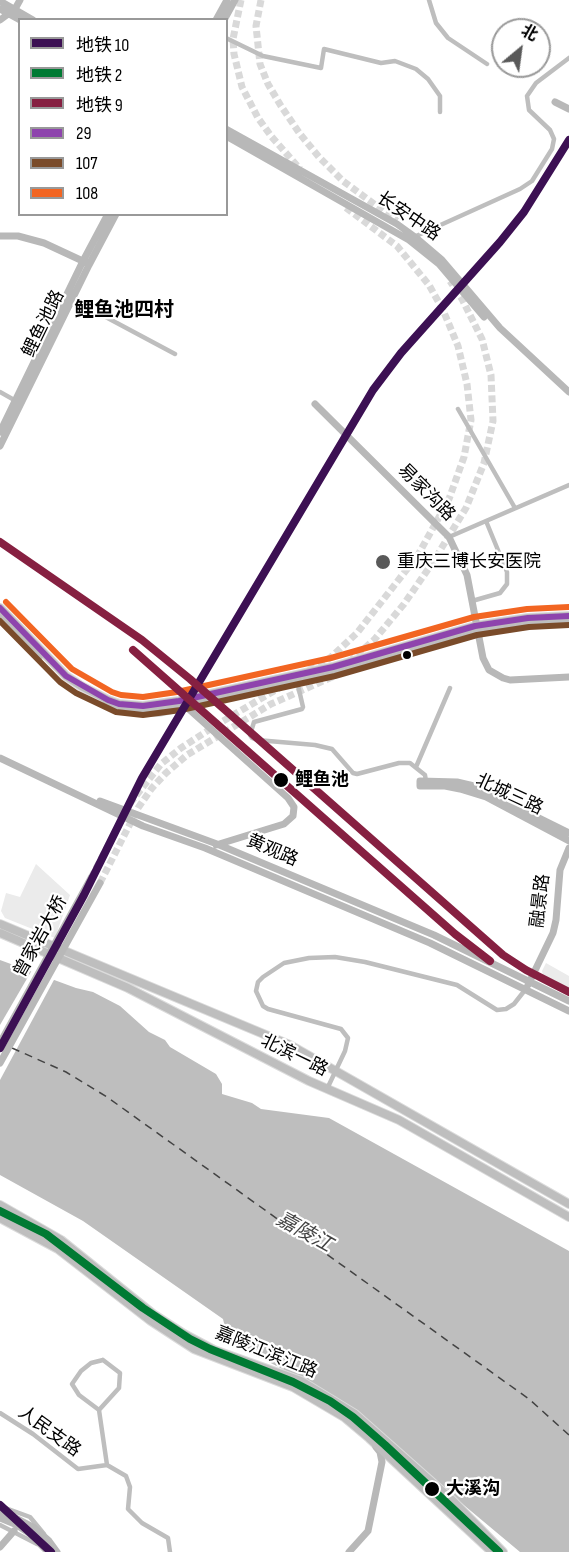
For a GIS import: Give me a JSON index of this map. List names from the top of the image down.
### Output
{
  "streets": {
    "main road": [
      "长安中路",
      "鲤鱼池路",
      "易家沟路",
      "北城三路",
      "黄观路",
      "融景路",
      "曾家岩大桥",
      "北滨一路",
      "嘉陵江滨江路"
    ],
    "street": ["人民支路"]
  },
  "crossings": [
    ["黄观路", "融景路"]
  ],
  "districts": ["鲤鱼池四村"],
  "water": ["嘉陵江"],
  "places": ["重庆三博长安医院", "鲤鱼池", "大溪沟"],
  "lines": [
    "metro line 10",
    "metro line 9",
    "transit line 108",
    "transit line 29",
    "transit line 107",
    "metro line 2"
  ],
  "legend": [
    "地铁 10",
    "地铁 2",
    "地铁 9",
    "29",
    "107",
    "108"
  ],
  "north": "top right"
}
